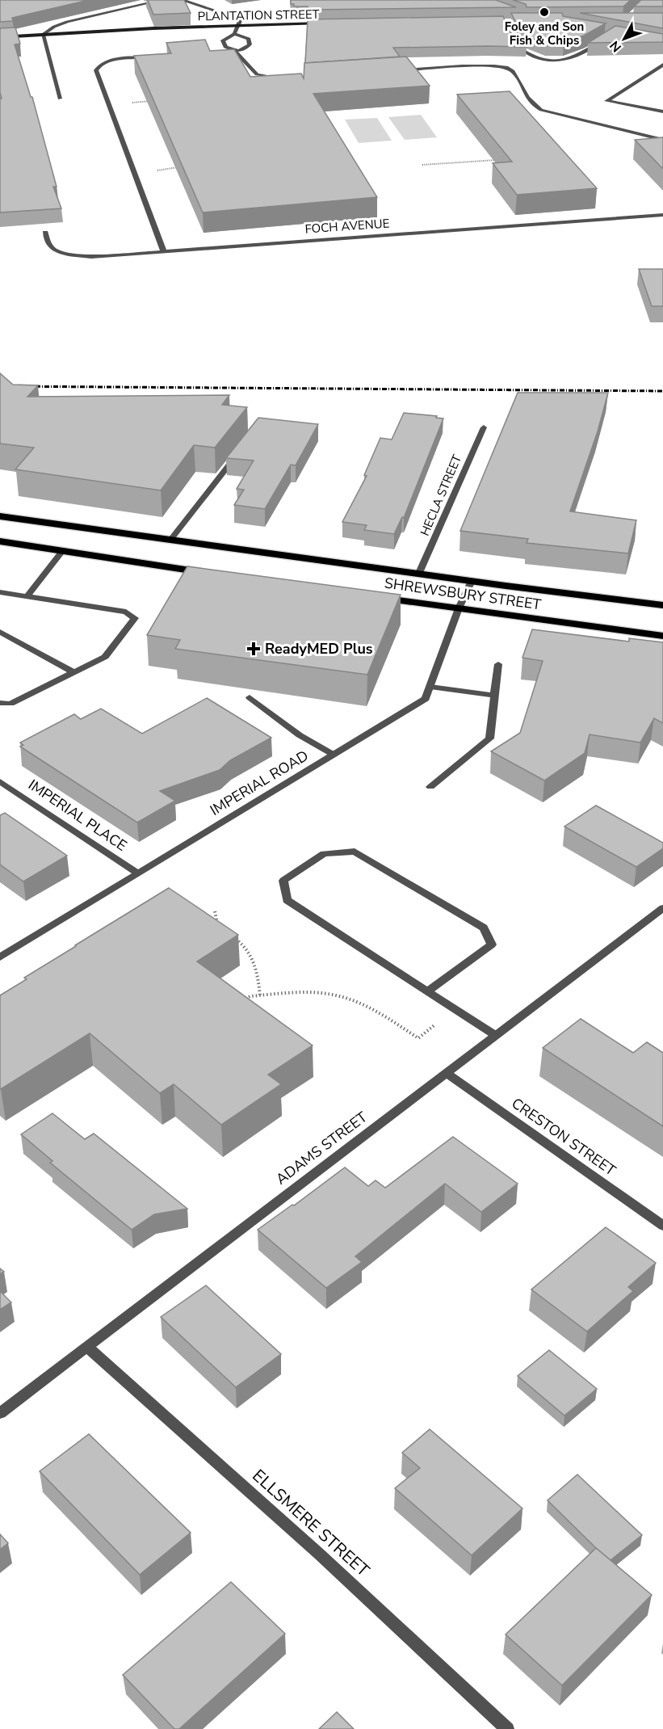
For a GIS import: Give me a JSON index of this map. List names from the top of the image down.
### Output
{
  "streets": {
    "main road": ["PLANTATION STREET", "SHREWSBURY STREET"],
    "street": [
      "FOCH AVENUE",
      "HECLA STREET",
      "IMPERIAL ROAD",
      "IMPERIAL PLACE",
      "CRESTON STREET",
      "ADAMS STREET",
      "ELLSMERE STREET"
    ]
  },
  "crossings": [
    ["HECLA STREET", "SHREWSBURY STREET"],
    ["SHREWSBURY STREET", "IMPERIAL ROAD"],
    ["IMPERIAL ROAD", "IMPERIAL PLACE"],
    ["CRESTON STREET", "ADAMS STREET"],
    ["ADAMS STREET", "ELLSMERE STREET"]
  ],
  "places": {
    "other": ["Foley and Son Fish & Chips"],
    "health": ["ReadyMED Plus"]
  },
  "north": "bottom left"
}
